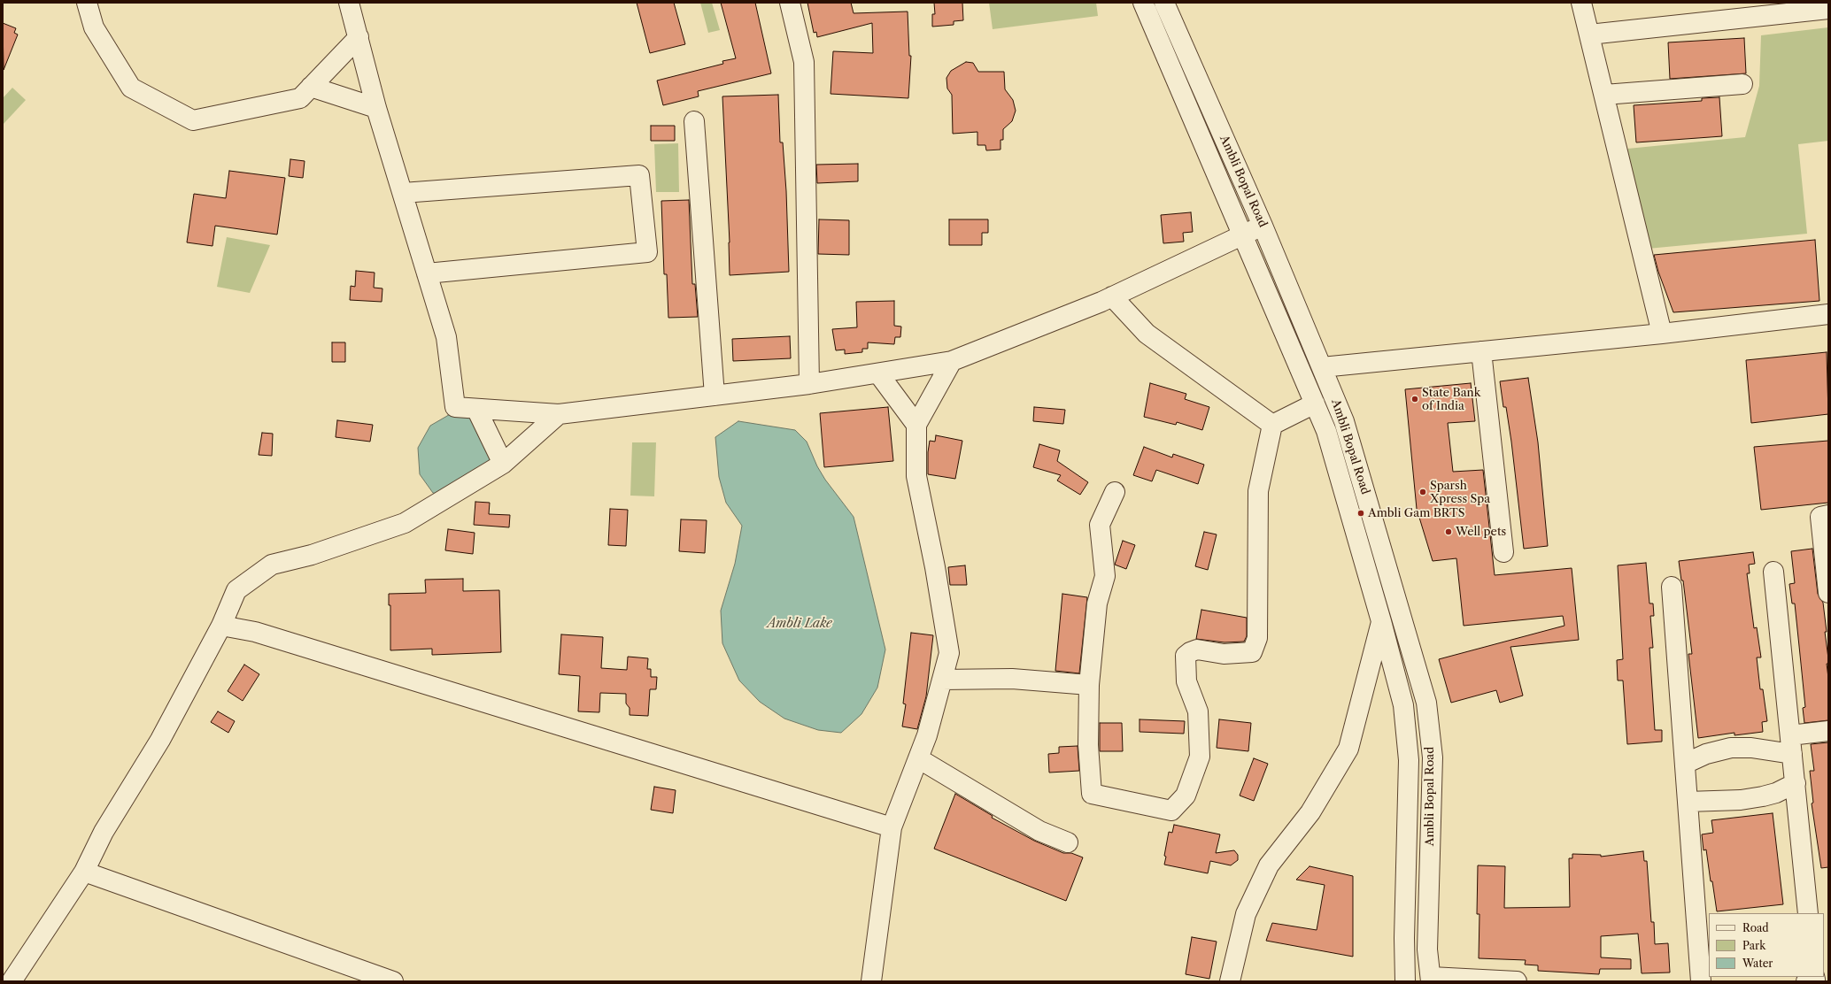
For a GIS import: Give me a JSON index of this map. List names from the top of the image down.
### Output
{
  "streets": {
    "street": ["Ambli Bopal Road"]
  },
  "water": ["Ambli Lake"],
  "places": [
    "State Bank of India",
    "Sparsh Xpress Spa",
    "Ambli Gam BRTS",
    "Well pets"
  ],
  "legend": ["Road", "Park", "Water"]
}
